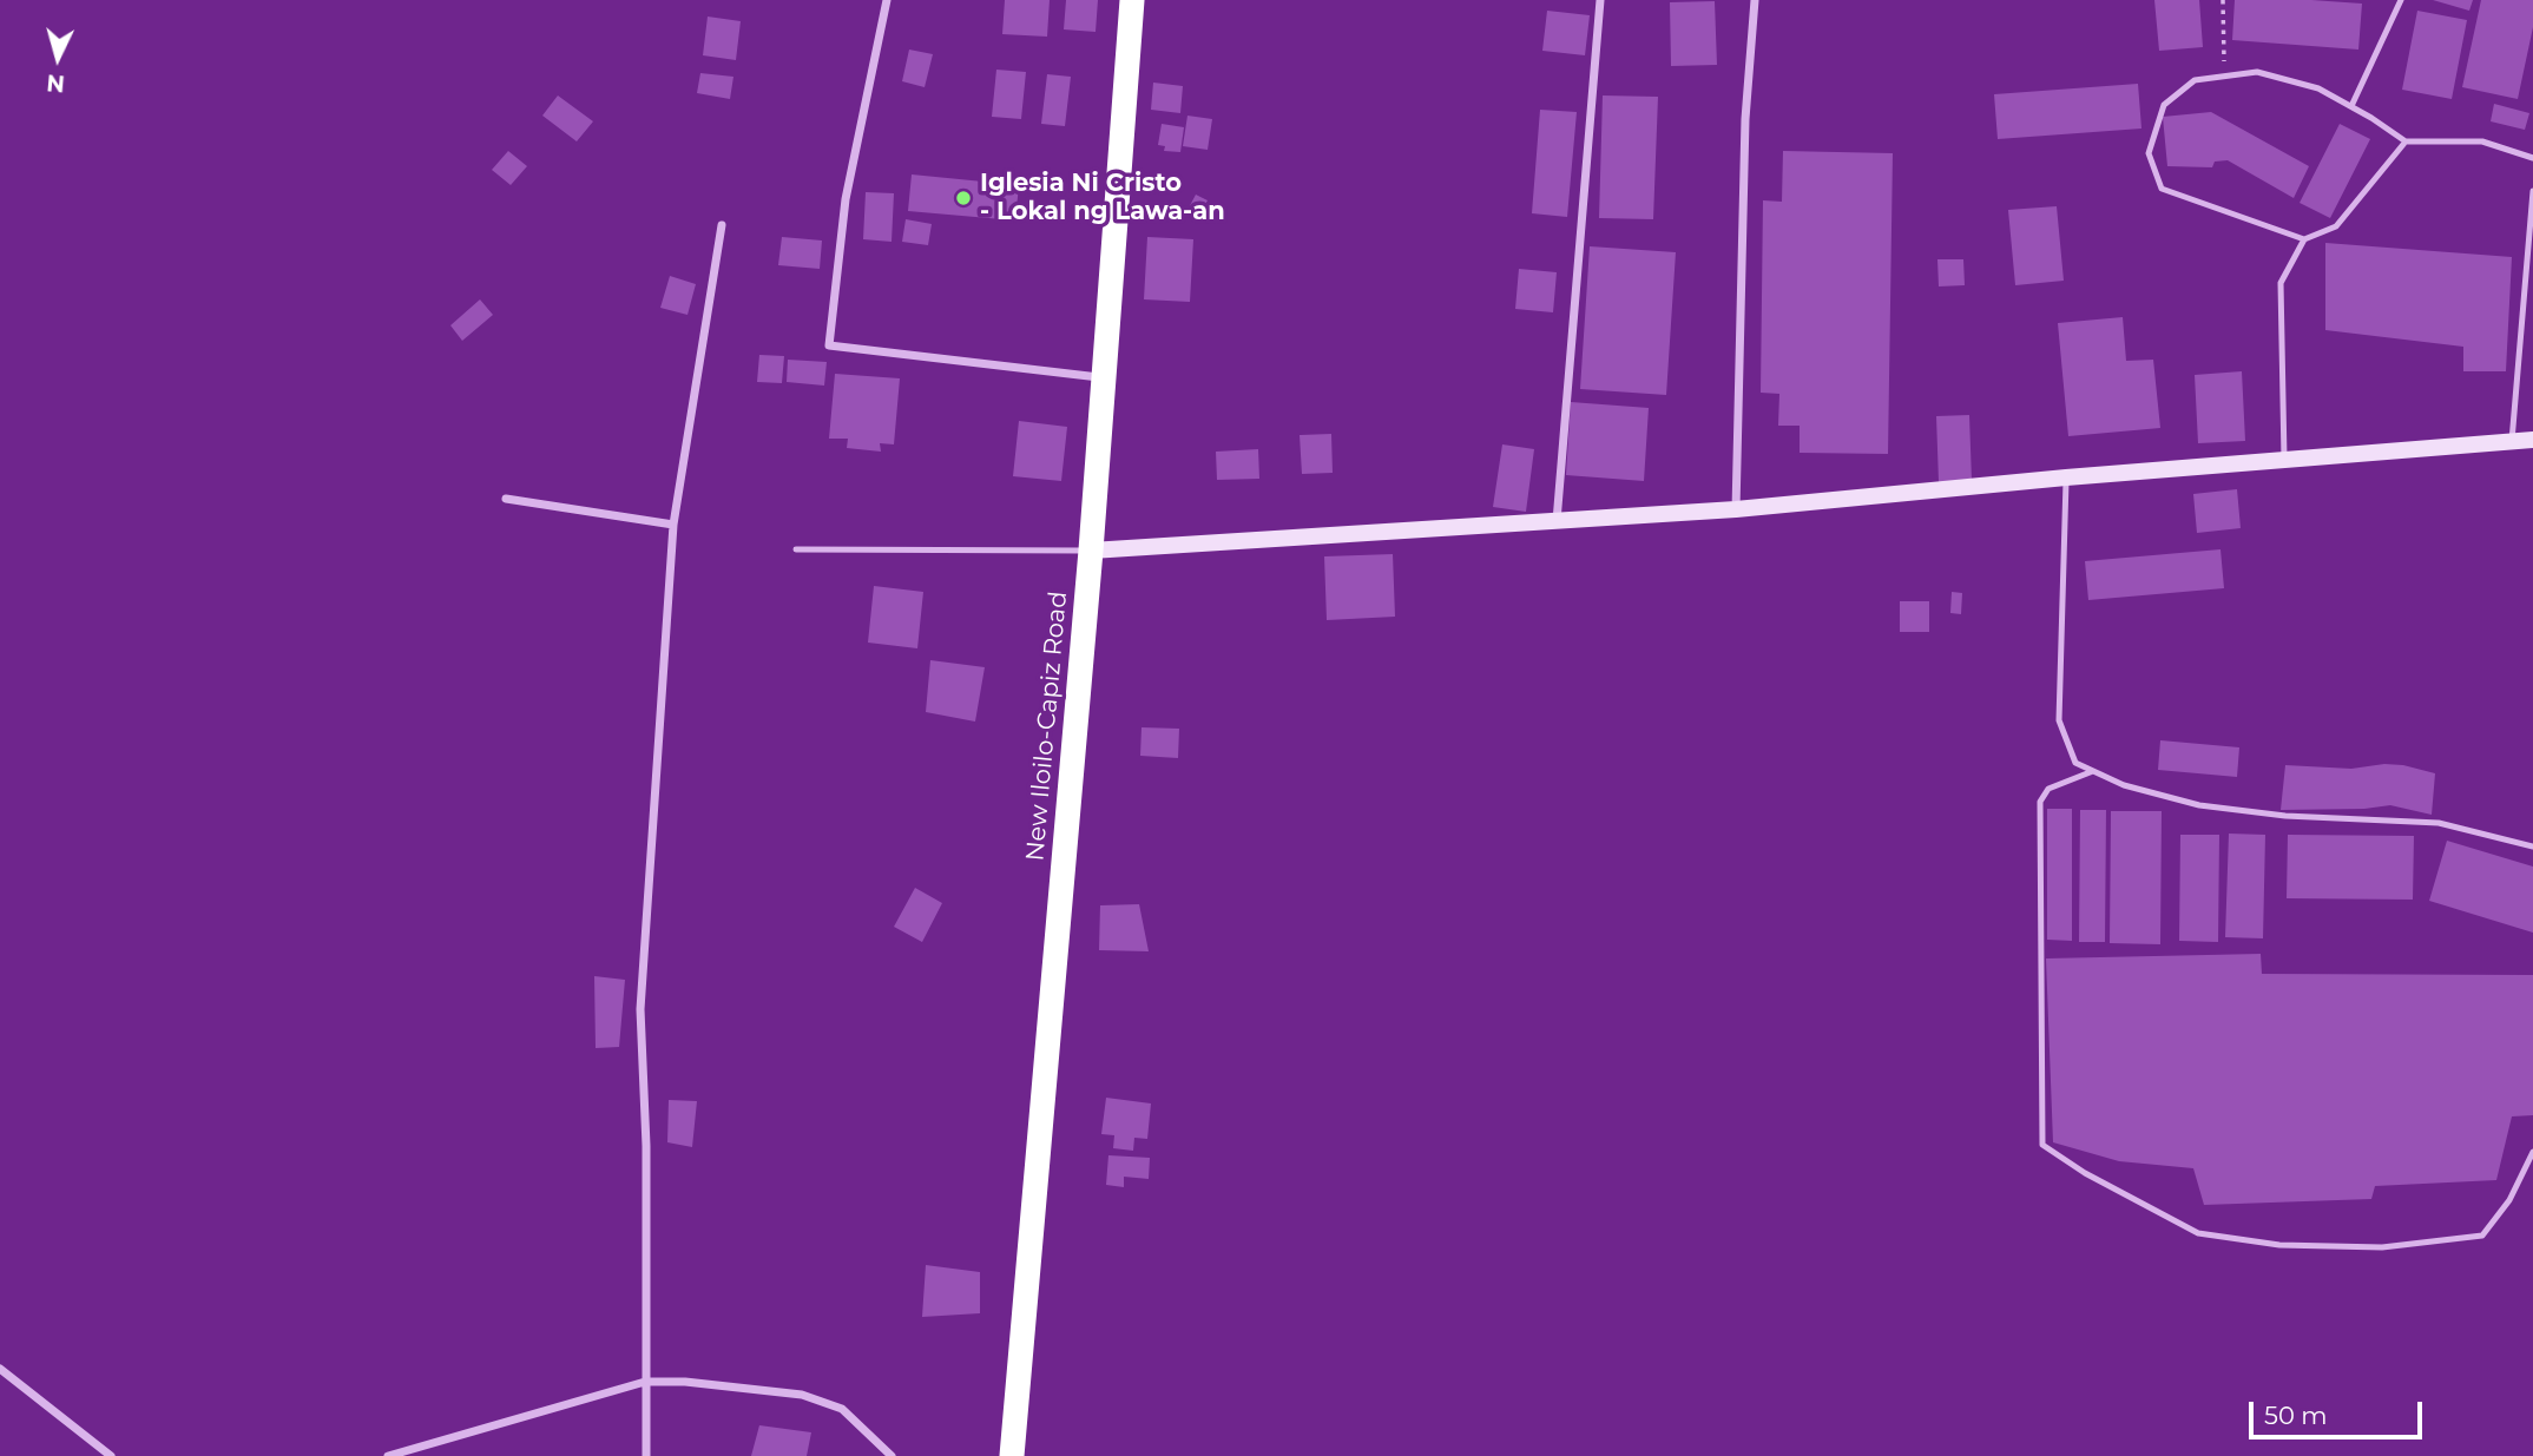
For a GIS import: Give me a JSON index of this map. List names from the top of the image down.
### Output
{
  "streets": {
    "highway": ["New Iloilo-Capiz Road"]
  },
  "places": ["Iglesia Ni Cristo - Lokal ng Lawa-an"],
  "scale_bar": "50 m",
  "north": "bottom"
}
